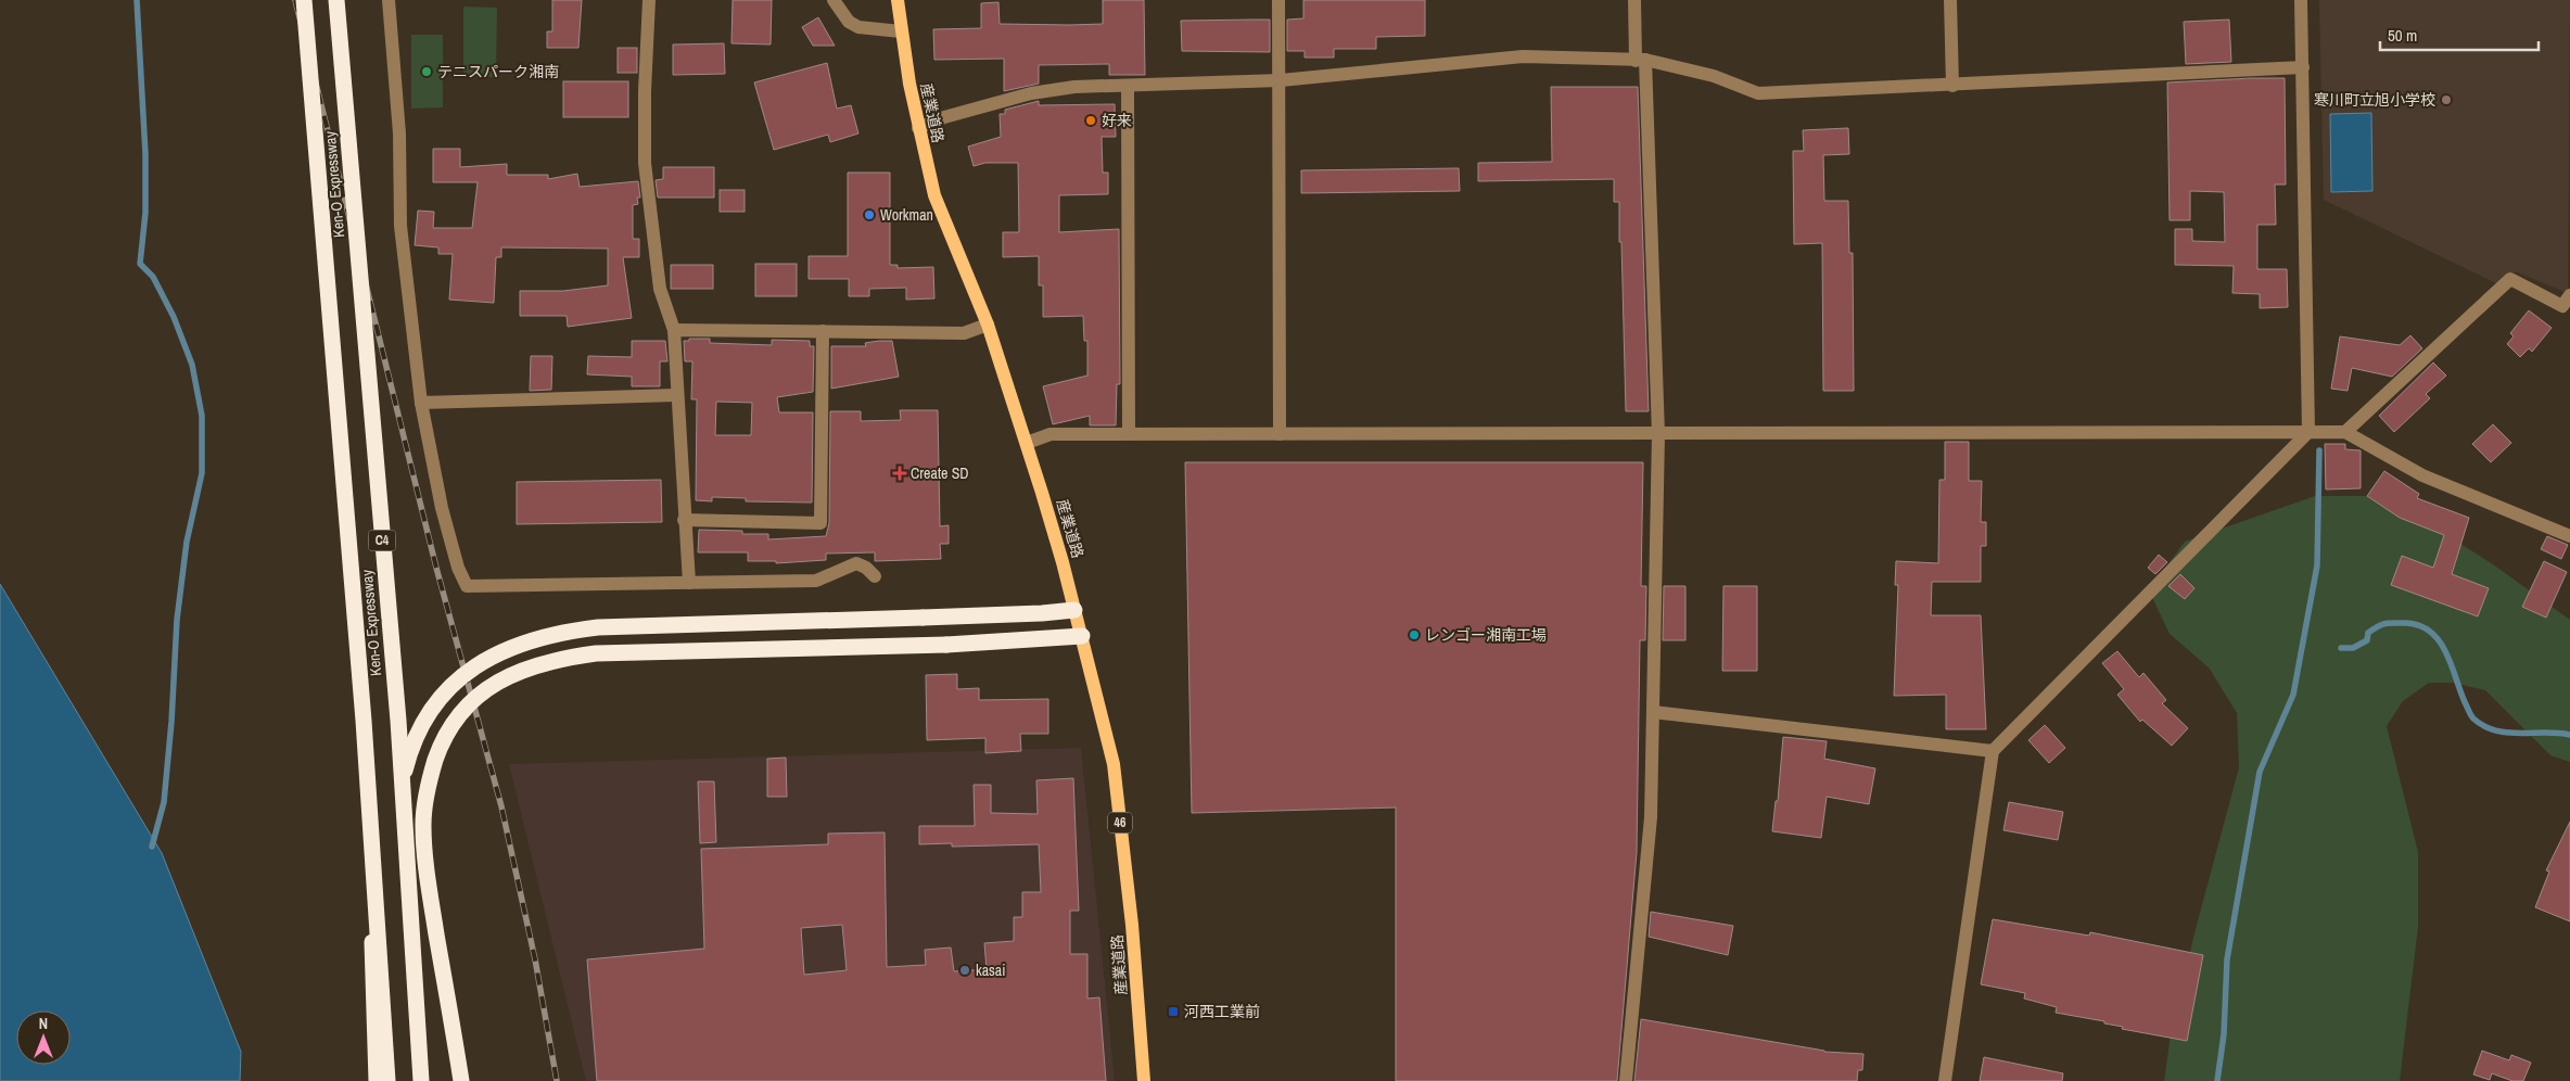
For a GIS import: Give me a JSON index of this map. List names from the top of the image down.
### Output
{
  "streets": {
    "highway": ["Ken-O Expressway", "C4"],
    "main road": ["産業道路", "46"]
  },
  "places": {
    "other": [
      "テニスパーク湘南",
      "寒川町立旭小学校",
      "好来",
      "Workman",
      "レンゴー湘南工場",
      "kasai"
    ],
    "health": ["Create SD"],
    "transit": ["河西工業前"]
  },
  "scale_bar": "50 m",
  "north": "top"
}
